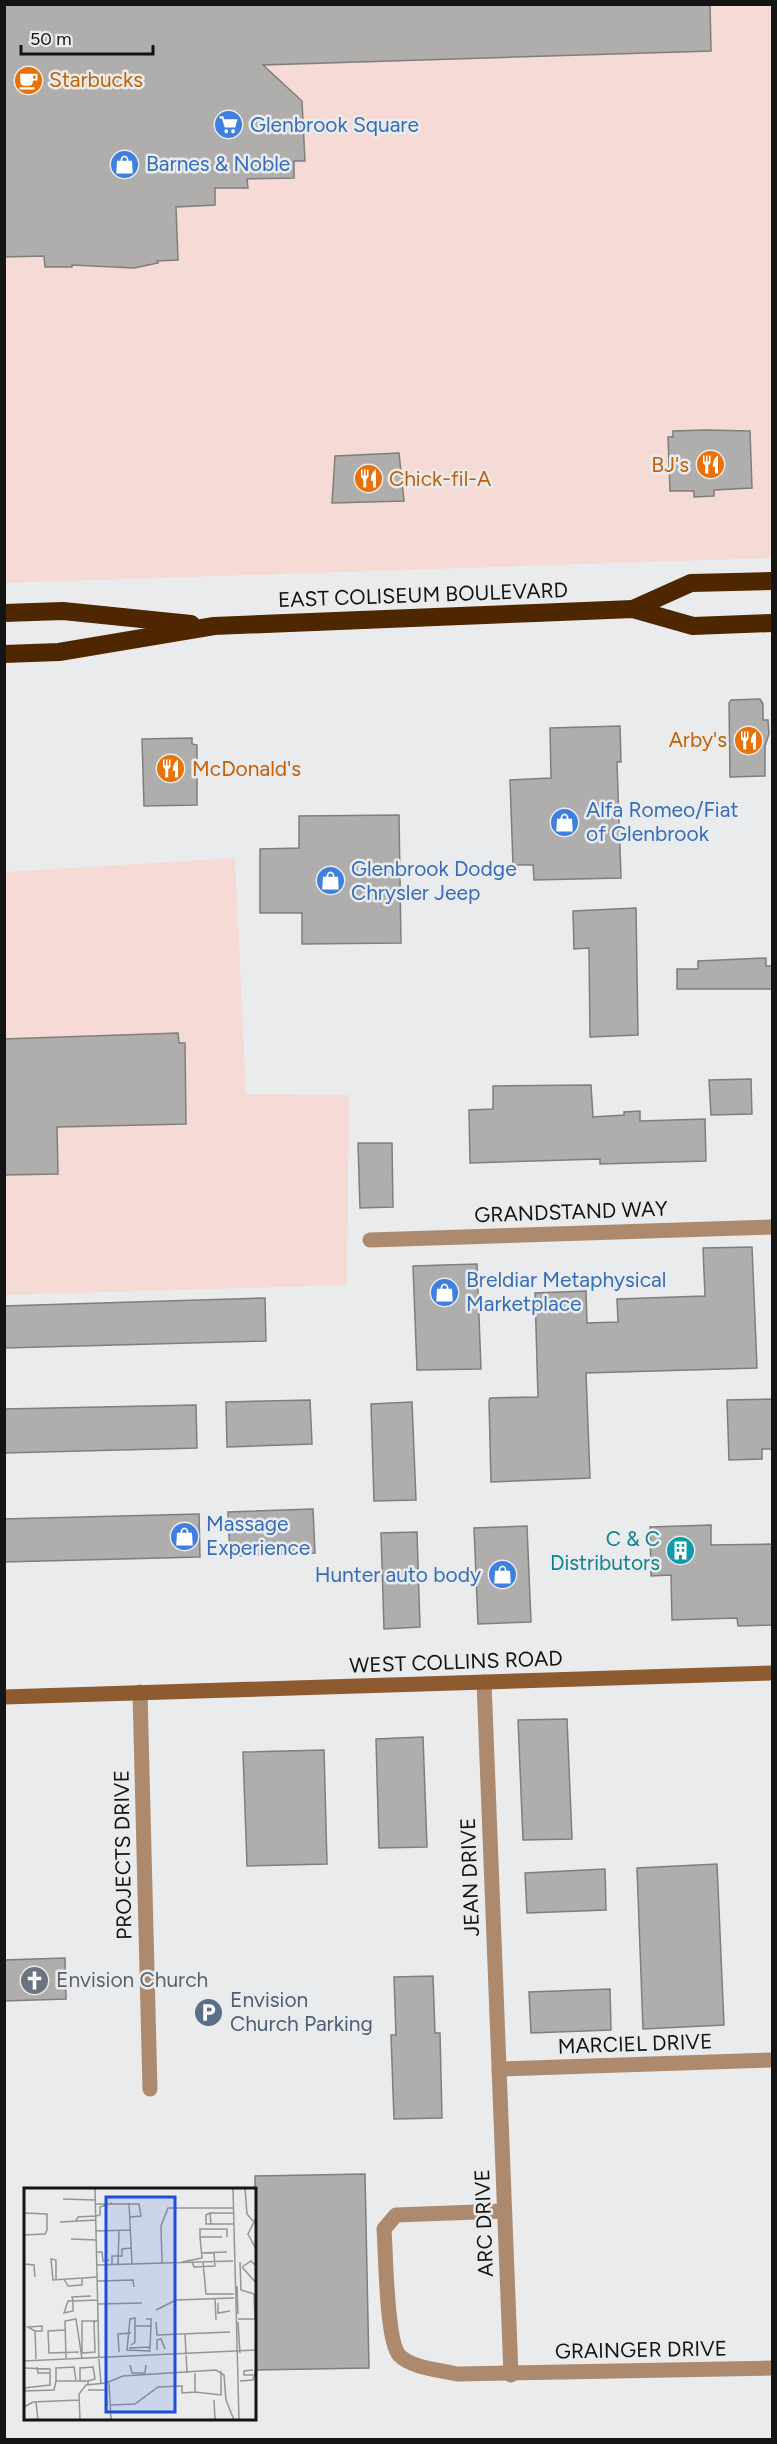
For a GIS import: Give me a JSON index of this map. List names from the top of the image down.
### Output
{
  "streets": {
    "highway": ["EAST COLISEUM BOULEVARD"],
    "street": [
      "GRANDSTAND WAY",
      "WEST COLLINS ROAD",
      "PROJECTS DRIVE",
      "JEAN DRIVE",
      "MARCIEL DRIVE",
      "ARC DRIVE",
      "GRAINGER DRIVE"
    ]
  },
  "crossings": [
    ["WEST COLLINS ROAD", "PROJECTS DRIVE"],
    ["WEST COLLINS ROAD", "JEAN DRIVE"],
    ["JEAN DRIVE", "MARCIEL DRIVE"],
    ["JEAN DRIVE", "ARC DRIVE"],
    ["MARCIEL DRIVE", "ARC DRIVE"],
    ["ARC DRIVE", "GRAINGER DRIVE"]
  ],
  "places": {
    "cafe": ["Starbucks"],
    "supermarket": ["Glenbrook Square"],
    "shop": [
      "Barnes & Noble",
      "Alfa Romeo/Fiat of Glenbrook",
      "Glenbrook Dodge Chrysler Jeep",
      "Breldiar Metaphysical Marketplace",
      "Massage Experience",
      "Hunter auto body"
    ],
    "restaurant": [
      "BJ's",
      "Chick-fil-A",
      "Arby's",
      "McDonald's"
    ],
    "building": ["C & C Distributors"],
    "church": ["Envision Church"],
    "parking": ["Envision Church Parking"]
  },
  "scale_bar": "50 m"
}
